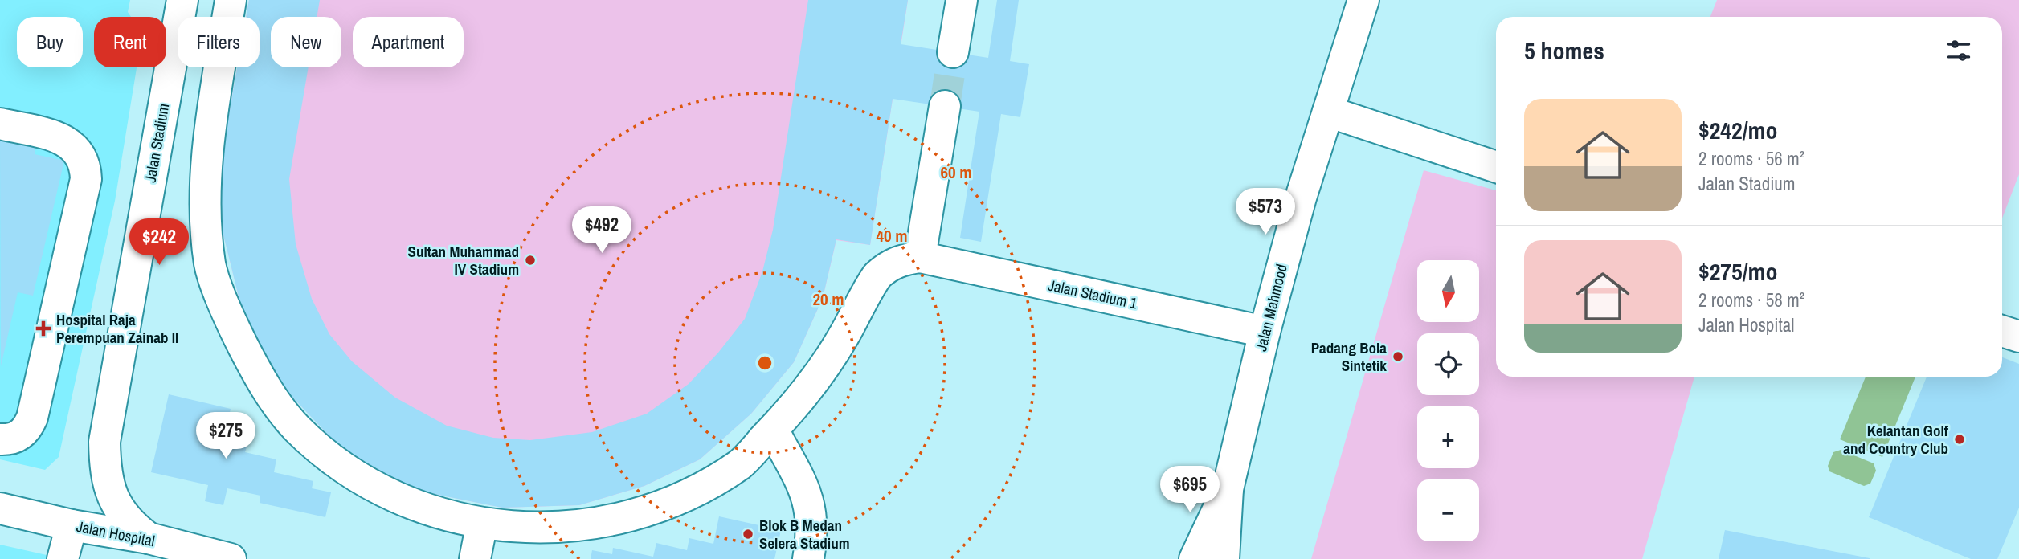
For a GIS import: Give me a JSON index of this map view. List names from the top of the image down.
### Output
{
  "streets": {
    "street": [
      "Jalan Stadium",
      "Jalan Stadium 1",
      "Jalan Mahmood",
      "Jalan Hospital"
    ]
  },
  "crossings": [
    ["Jalan Stadium", "Jalan Hospital"],
    ["Jalan Stadium 1", "Jalan Mahmood"]
  ],
  "places": {
    "other": [
      "Sultan Muhammad IV Stadium",
      "Padang Bola Sintetik",
      "Kelantan Golf and Country Club",
      "Blok B Medan Selera Stadium"
    ],
    "health": ["Hospital Raja Perempuan Zainab II"]
  },
  "north": "bottom",
  "page": {
    "chip": [
      "Buy",
      "Rent",
      "Filters",
      "New",
      "Apartment"
    ],
    "heading": "5 homes",
    "list": [
      {
        "name": "$242/mo",
        "note": "2 rooms · 56 m² · Jalan Stadium"
      },
      {
        "name": "$275/mo",
        "note": "2 rooms · 58 m² · Jalan Hospital"
      }
    ],
    "price": [
      "$573",
      "$492",
      "$242",
      "$275",
      "$695"
    ],
    "map_buttons": ["+", "−"]
  },
  "rings": ["60 m", "40 m", "20 m"]
}
